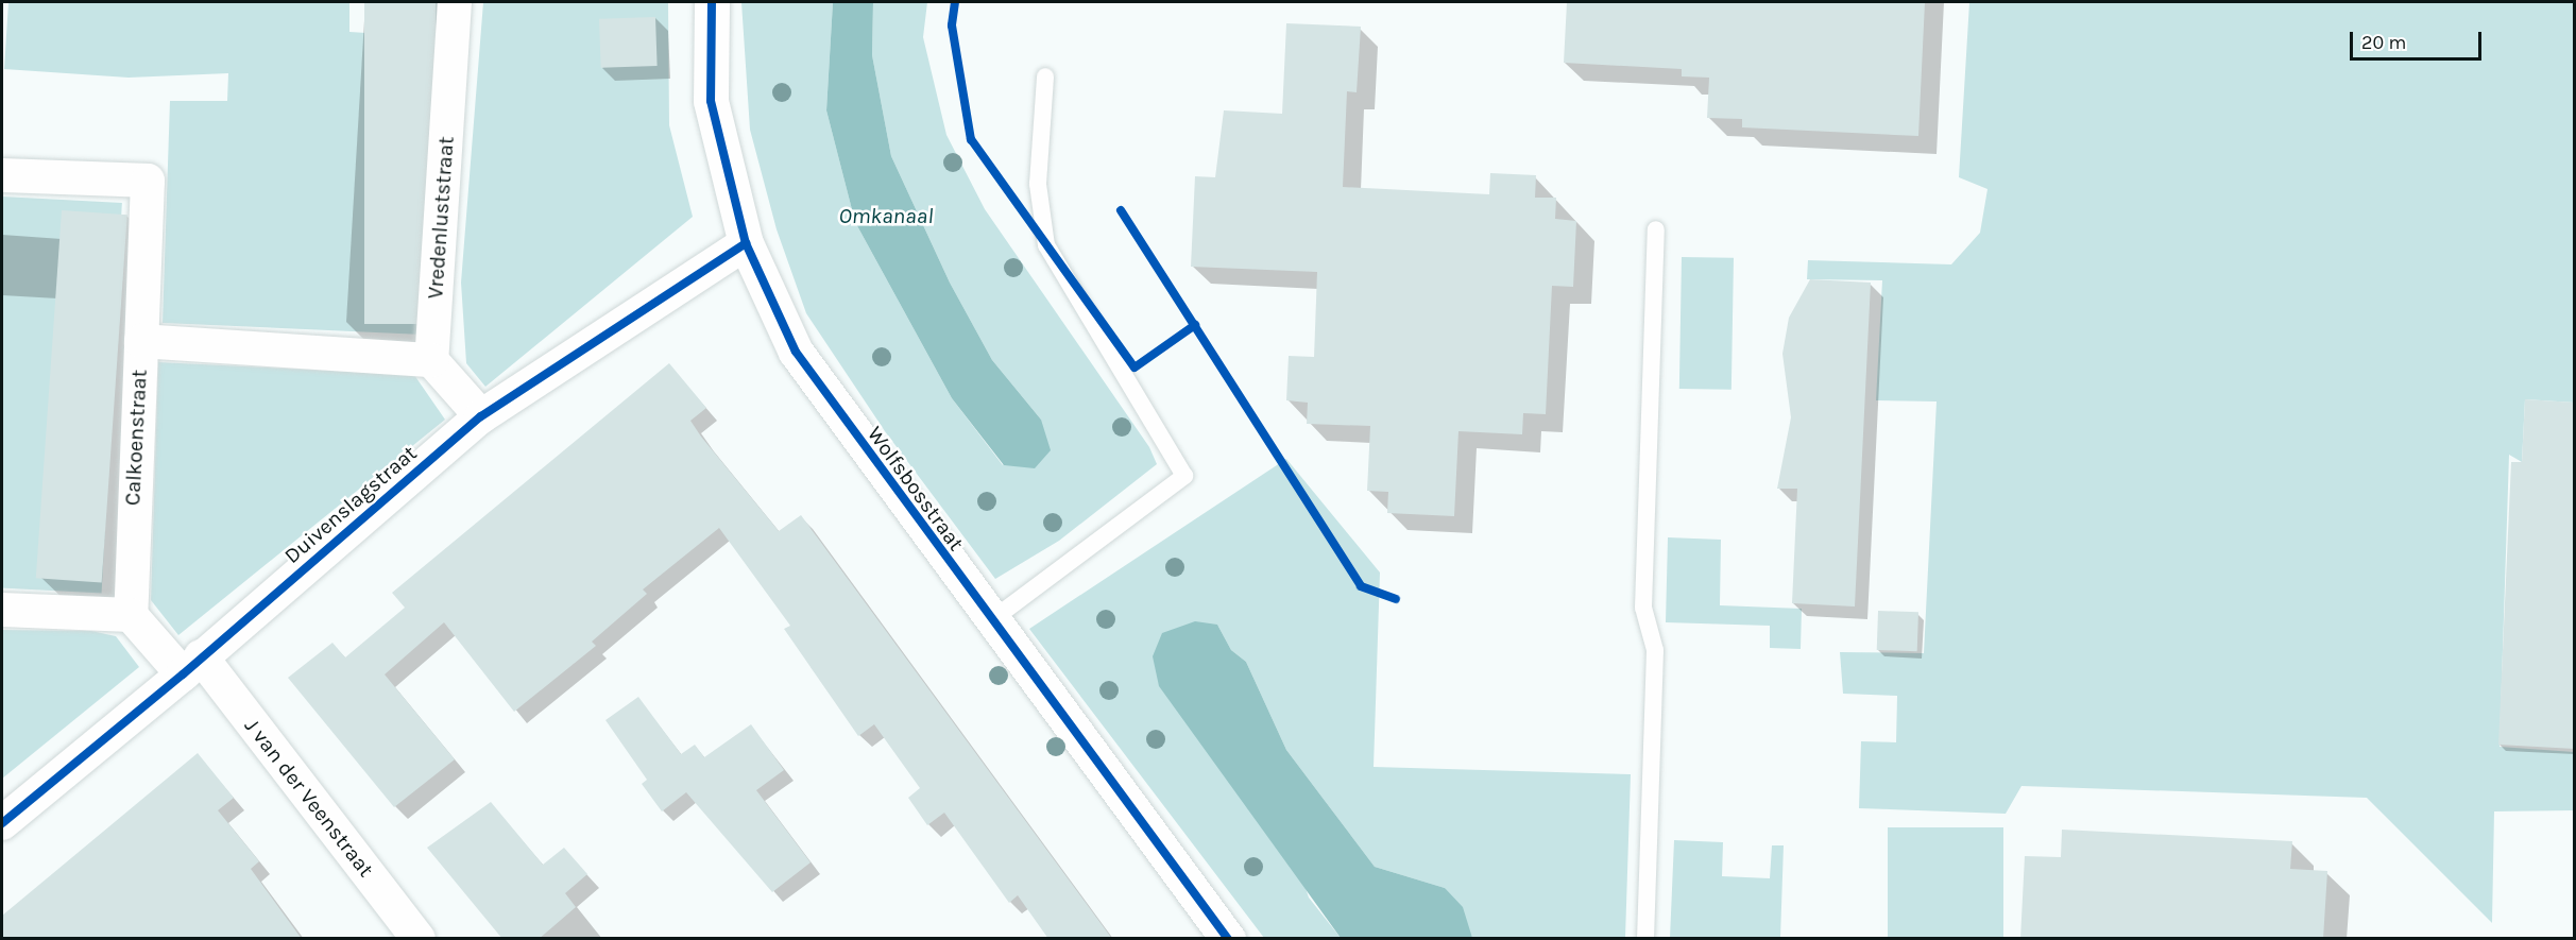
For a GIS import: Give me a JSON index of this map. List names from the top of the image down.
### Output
{
  "streets": {
    "street": [
      "Vredenluststraat",
      "Calkoenstraat",
      "Wolfsbosstraat",
      "Duivenslagstraat",
      "J van der Veenstraat"
    ]
  },
  "crossings": [
    ["Wolfsbosstraat", "Duivenslagstraat"],
    ["Duivenslagstraat", "J van der Veenstraat"]
  ],
  "water": ["Omkanaal"],
  "scale_bar": "20 m"
}
